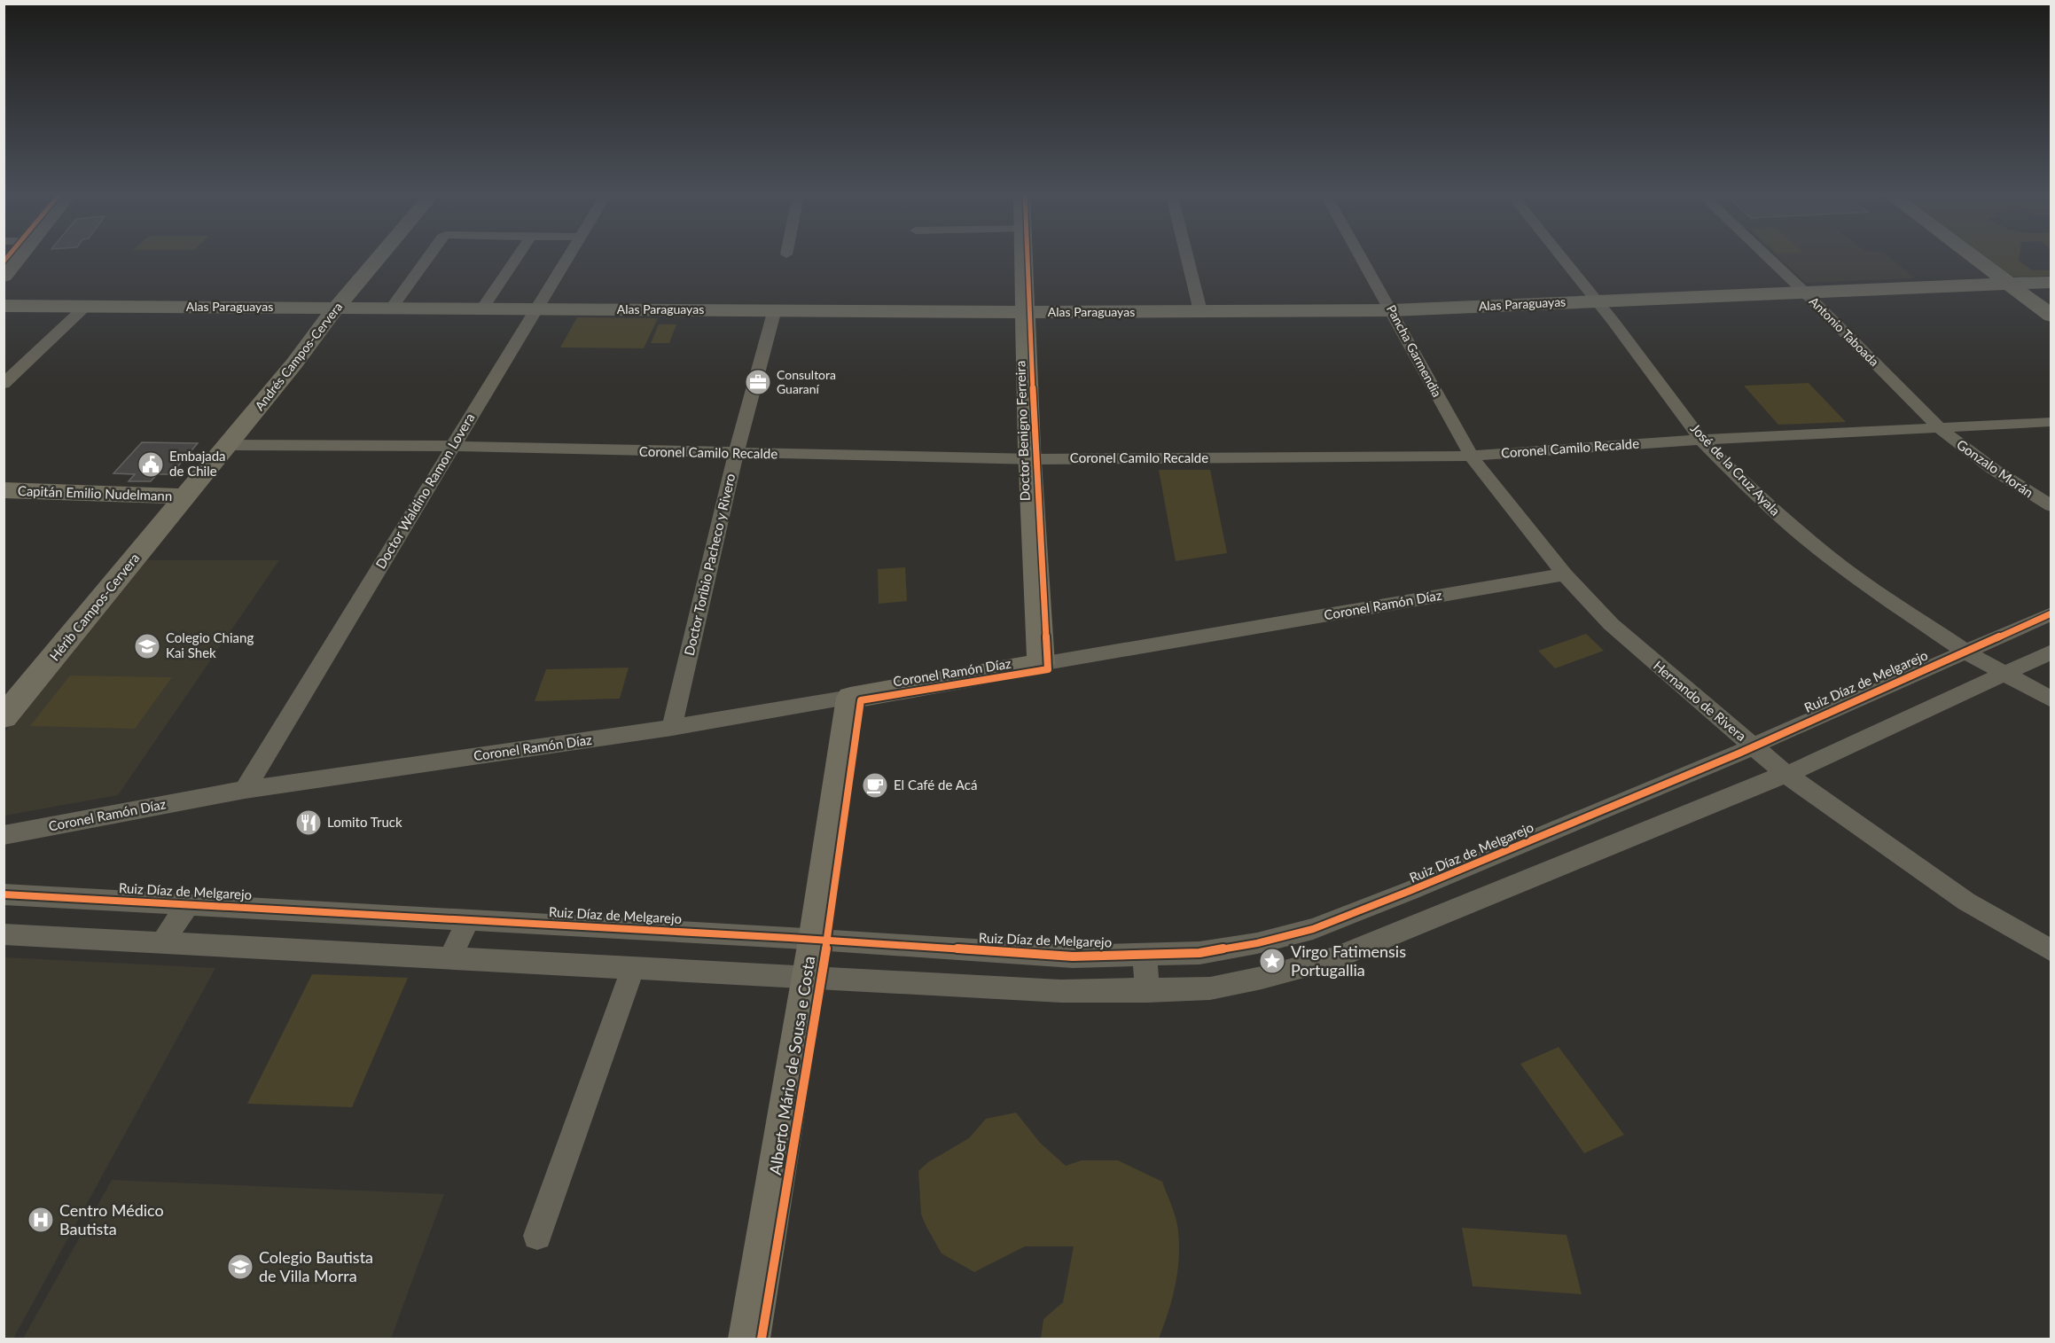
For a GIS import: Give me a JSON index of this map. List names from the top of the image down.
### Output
{
  "streets": {
    "street": [
      "Alas Paraguayas",
      "Antonio Taboada",
      "Pancha Garmendia",
      "Andrés Campos-Cervera",
      "Doctor Benigno Ferreira",
      "Coronel Camilo Recalde",
      "Gonzalo Morán",
      "José de la Cruz Ayala",
      "Doctor Waldino Ramon Lovera",
      "Capitán Emilio Nudelmann",
      "Doctor Toribio Pacheco y Rivero",
      "Coronel Ramón Díaz",
      "Hérib Campos-Cervera",
      "Ruiz Díaz de Melgarejo",
      "Hernando de Rivera",
      "Alberto Mário de Sousa e Costa"
    ]
  },
  "crossings": [
    ["Alas Paraguayas", "Antonio Taboada"],
    ["Alas Paraguayas", "Pancha Garmendia"],
    ["Alas Paraguayas", "Andrés Campos-Cervera"],
    ["Alas Paraguayas", "Doctor Benigno Ferreira"],
    ["Alas Paraguayas", "José de la Cruz Ayala"],
    ["Alas Paraguayas", "Doctor Waldino Ramon Lovera"],
    ["Alas Paraguayas", "Doctor Toribio Pacheco y Rivero"],
    ["Antonio Taboada", "Coronel Camilo Recalde"],
    ["Antonio Taboada", "Gonzalo Morán"],
    ["Pancha Garmendia", "Coronel Camilo Recalde"],
    ["Pancha Garmendia", "Hernando de Rivera"],
    ["Andrés Campos-Cervera", "Coronel Camilo Recalde"],
    ["Andrés Campos-Cervera", "Capitán Emilio Nudelmann"],
    ["Andrés Campos-Cervera", "Hérib Campos-Cervera"],
    ["Doctor Benigno Ferreira", "Coronel Camilo Recalde"],
    ["Doctor Benigno Ferreira", "Coronel Ramón Díaz"],
    ["Coronel Camilo Recalde", "Gonzalo Morán"],
    ["Coronel Camilo Recalde", "José de la Cruz Ayala"],
    ["Coronel Camilo Recalde", "Doctor Waldino Ramon Lovera"],
    ["Coronel Camilo Recalde", "Doctor Toribio Pacheco y Rivero"],
    ["Coronel Camilo Recalde", "Hernando de Rivera"],
    ["José de la Cruz Ayala", "Ruiz Díaz de Melgarejo"],
    ["Doctor Waldino Ramon Lovera", "Coronel Ramón Díaz"],
    ["Capitán Emilio Nudelmann", "Hérib Campos-Cervera"],
    ["Doctor Toribio Pacheco y Rivero", "Coronel Ramón Díaz"],
    ["Coronel Ramón Díaz", "Hernando de Rivera"],
    ["Coronel Ramón Díaz", "Alberto Mário de Sousa e Costa"],
    ["Ruiz Díaz de Melgarejo", "Hernando de Rivera"],
    ["Ruiz Díaz de Melgarejo", "Alberto Mário de Sousa e Costa"]
  ],
  "places": {
    "office": ["Consultora Guaraní"],
    "public building": ["Embajada de Chile"],
    "school or university": ["Colegio Chiang Kai Shek", "Colegio Bautista de Villa Morra"],
    "cafe": ["El Café de Acá"],
    "restaurant": ["Lomito Truck"],
    "place": ["Virgo Fatimensis Portugallia"],
    "hospital": ["Centro Médico Bautista"]
  }
}
